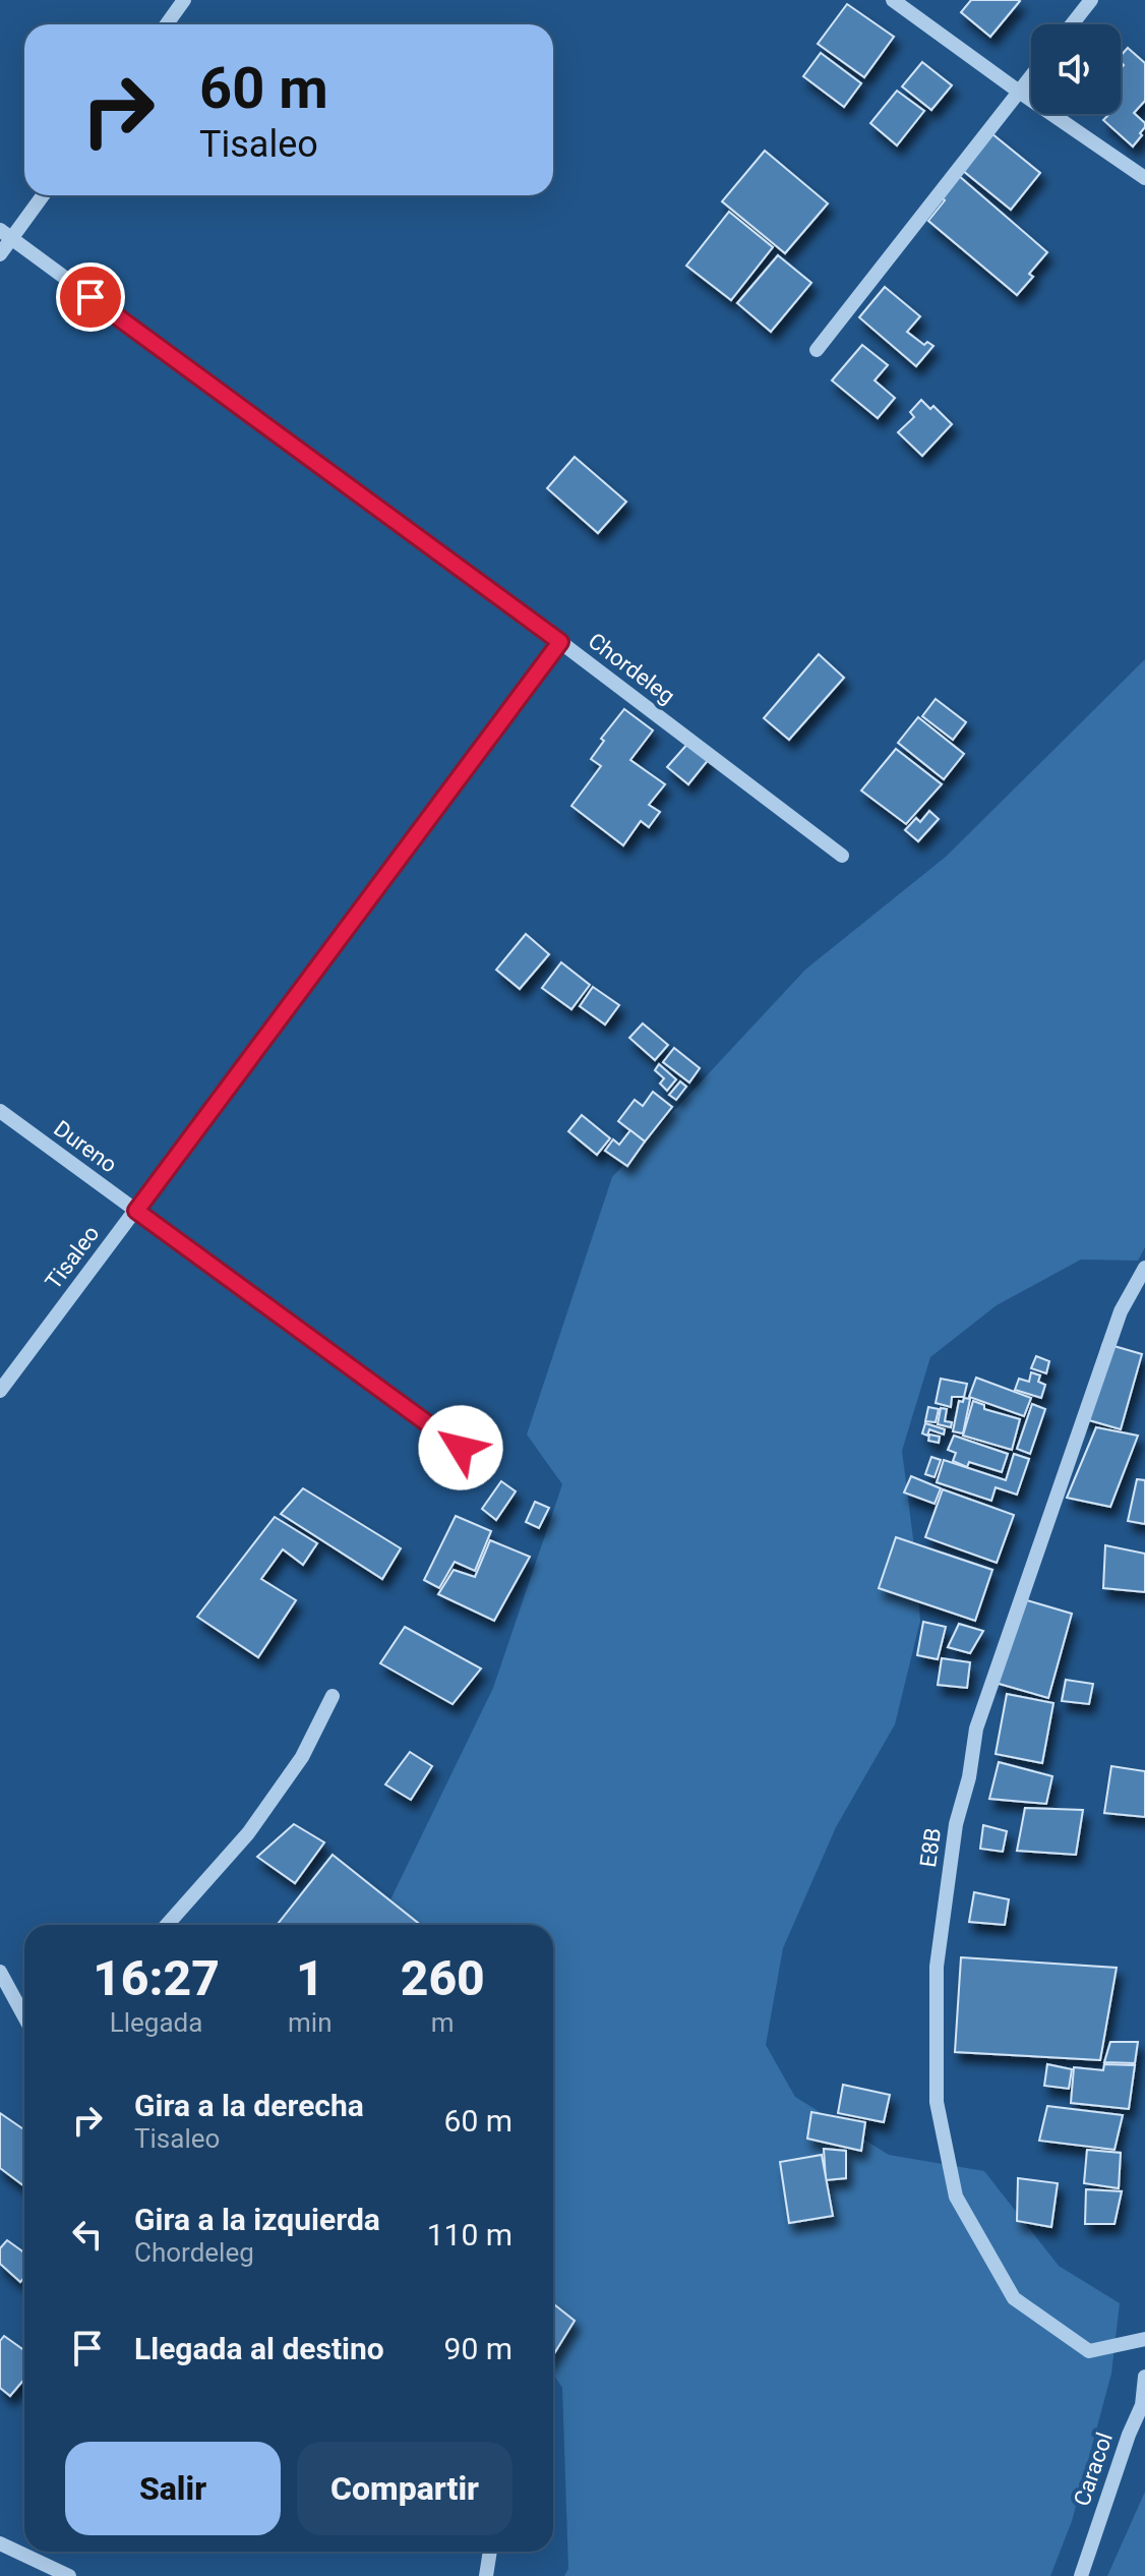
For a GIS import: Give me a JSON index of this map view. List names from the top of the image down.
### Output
{
  "streets": {
    "street": [
      "Chordeleg",
      "Dureno",
      "Tisaleo",
      "E8B",
      "Caracol"
    ]
  },
  "crossings": [
    ["Chordeleg", "Tisaleo"],
    ["Dureno", "Tisaleo"]
  ],
  "page": {
    "turn": ["60 m", "Tisaleo"],
    "eta": [
      "16:27",
      "Llegada",
      "1",
      "min",
      "260",
      "m"
    ],
    "list": [
      {
        "name": "Gira a la derecha",
        "note": "Tisaleo",
        "value": "60 m"
      },
      {
        "name": "Gira a la izquierda",
        "note": "Chordeleg",
        "value": "110 m"
      },
      {
        "name": "Llegada al destino",
        "value": "90 m"
      }
    ],
    "buttons": ["Salir", "Compartir"]
  }
}
